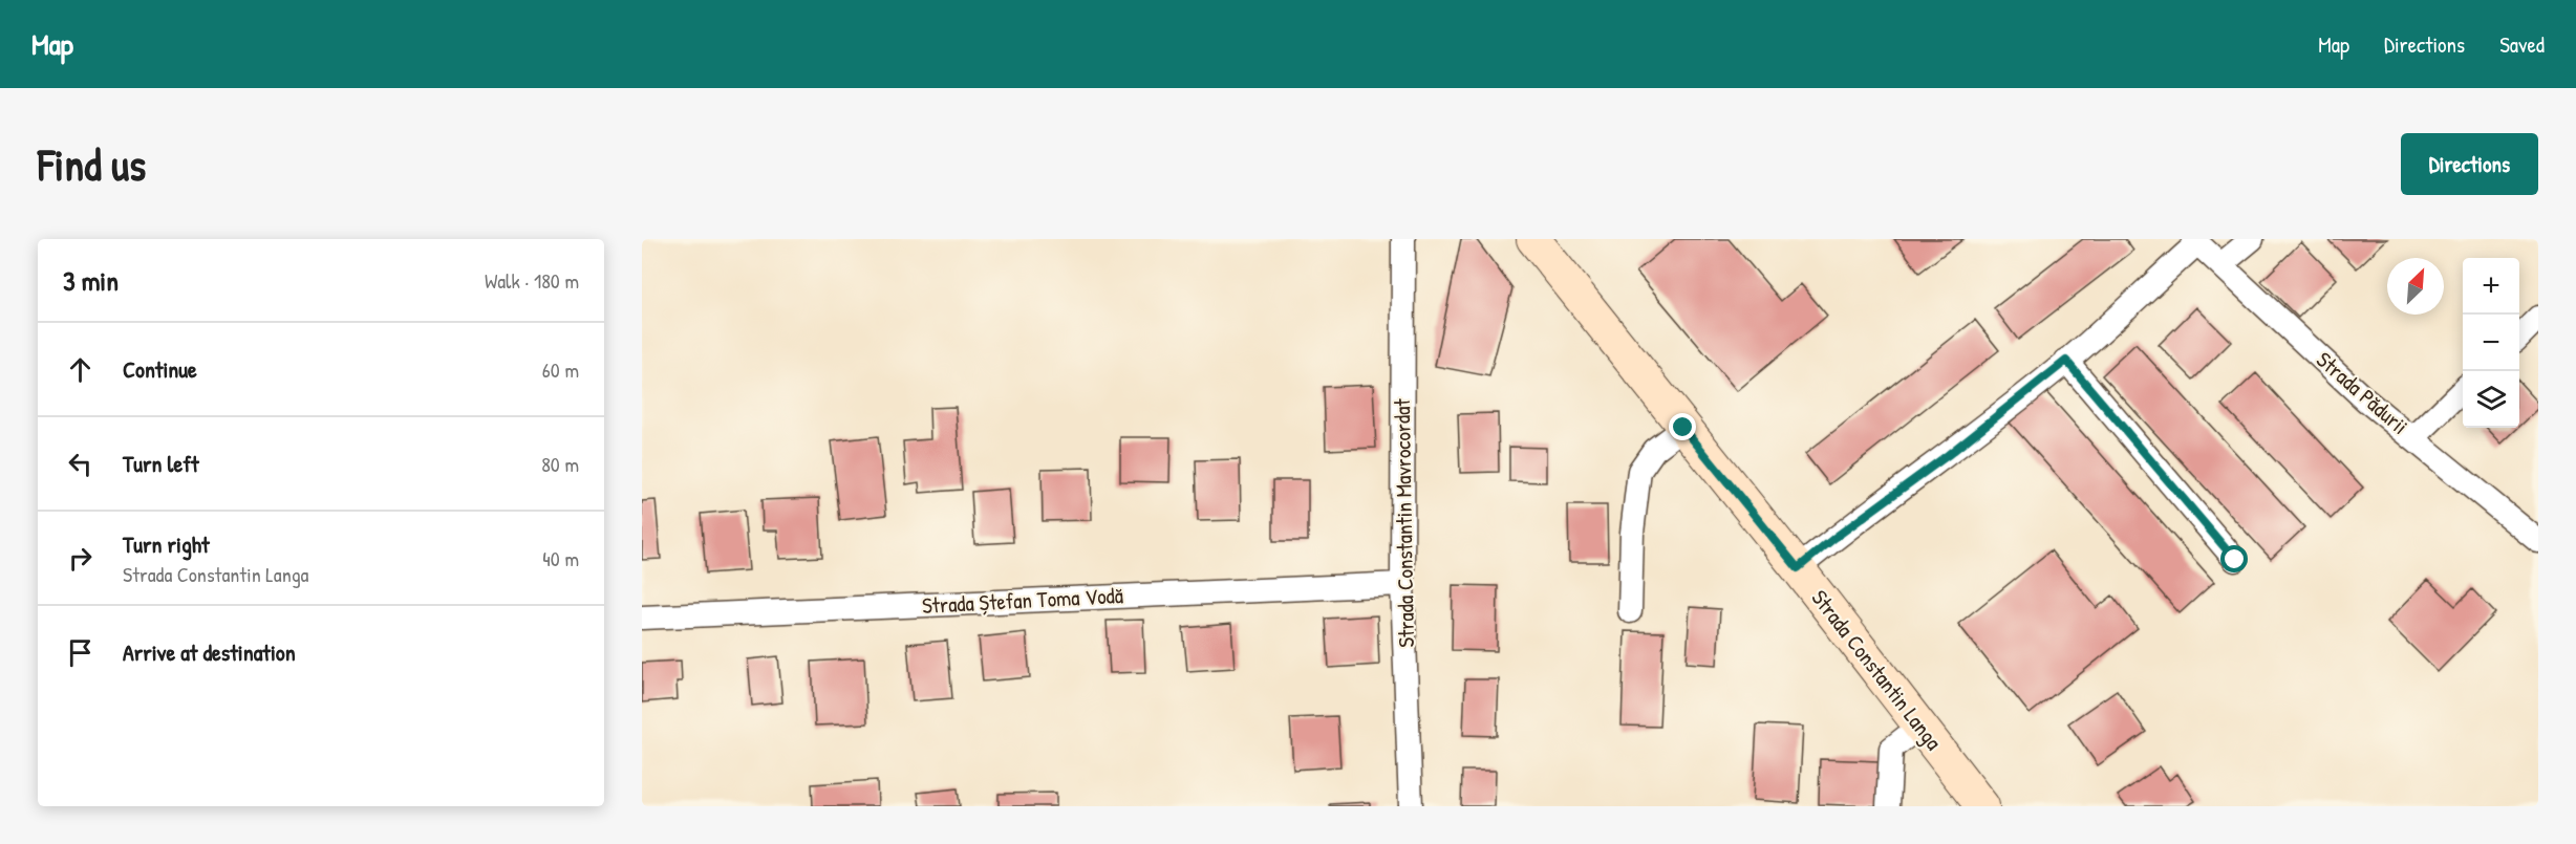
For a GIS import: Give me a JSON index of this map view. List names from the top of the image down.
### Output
{
  "streets": {
    "main road": ["Strada Constantin Langa"],
    "street": ["Strada Pădurii", "Strada Constantin Mavrocordat", "Strada Ștefan Toma Vodă"]
  },
  "crossings": [
    ["Strada Constantin Mavrocordat", "Strada Ștefan Toma Vodă"]
  ],
  "north": "top right",
  "page": {
    "header": "Map",
    "nav": ["Map", "Directions", "Saved"],
    "buttons": "Directions",
    "title": "Find us",
    "heading": ["3 min", "Walk · 180 m"],
    "map_buttons": ["+", "−"],
    "list": [
      ["Continue", "60 m"],
      ["Turn left", "80 m"],
      ["Turn right", "Strada Constantin Langa", "40 m"],
      "Arrive at destination"
    ]
  }
}
